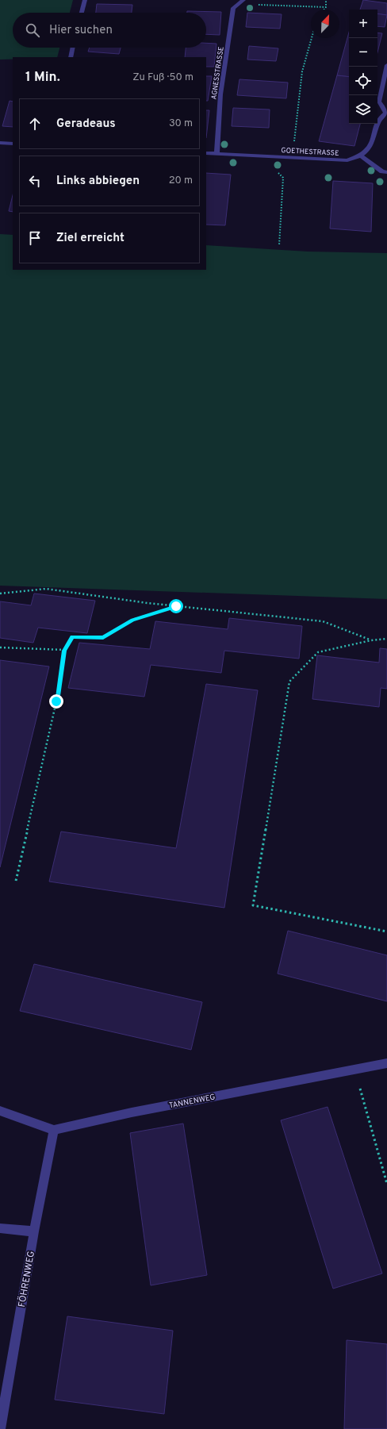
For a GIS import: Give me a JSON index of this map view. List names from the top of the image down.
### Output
{
  "streets": {
    "street": [
      "AGNESSTRASSE",
      "GOETHESTRASSE",
      "TANNENWEG",
      "FÖHRENWEG"
    ]
  },
  "crossings": [
    ["AGNESSTRASSE", "GOETHESTRASSE"],
    ["TANNENWEG", "FÖHRENWEG"]
  ],
  "north": "top right",
  "page": {
    "map_buttons": ["+", "−"],
    "search": "Hier suchen",
    "heading": ["1 Min.", "Zu Fuß · 50 m"],
    "list": [
      ["Geradeaus", "30 m"],
      ["Links abbiegen", "20 m"],
      "Ziel erreicht"
    ]
  }
}
